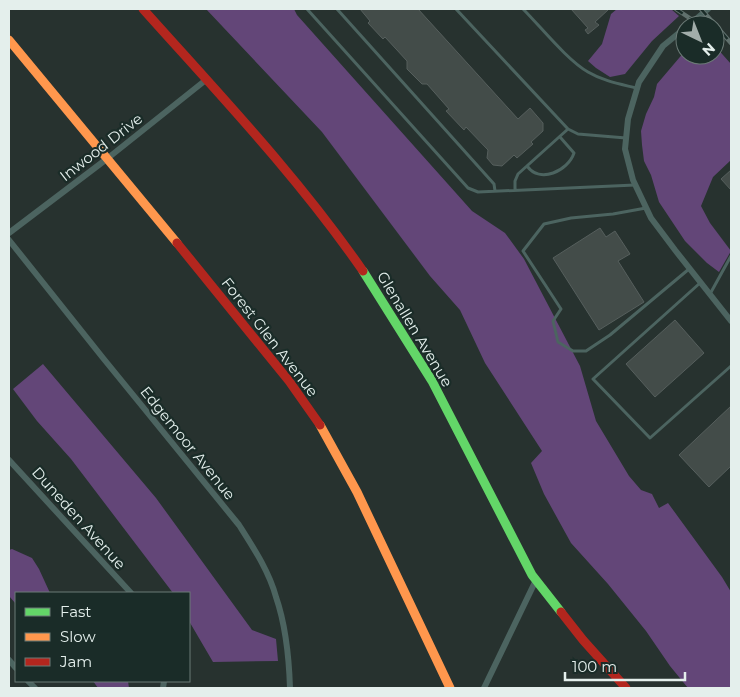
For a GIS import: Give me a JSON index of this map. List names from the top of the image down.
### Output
{
  "streets": {
    "street": [
      "Inwood Drive",
      "Glenallen Avenue",
      "Forest Glen Avenue",
      "Edgemoor Avenue",
      "Duneden Avenue"
    ]
  },
  "crossings": [
    ["Inwood Drive", "Glenallen Avenue"],
    ["Inwood Drive", "Forest Glen Avenue"]
  ],
  "legend": ["Fast", "Slow", "Jam"],
  "scale_bar": "100 m",
  "north": "bottom right"
}
